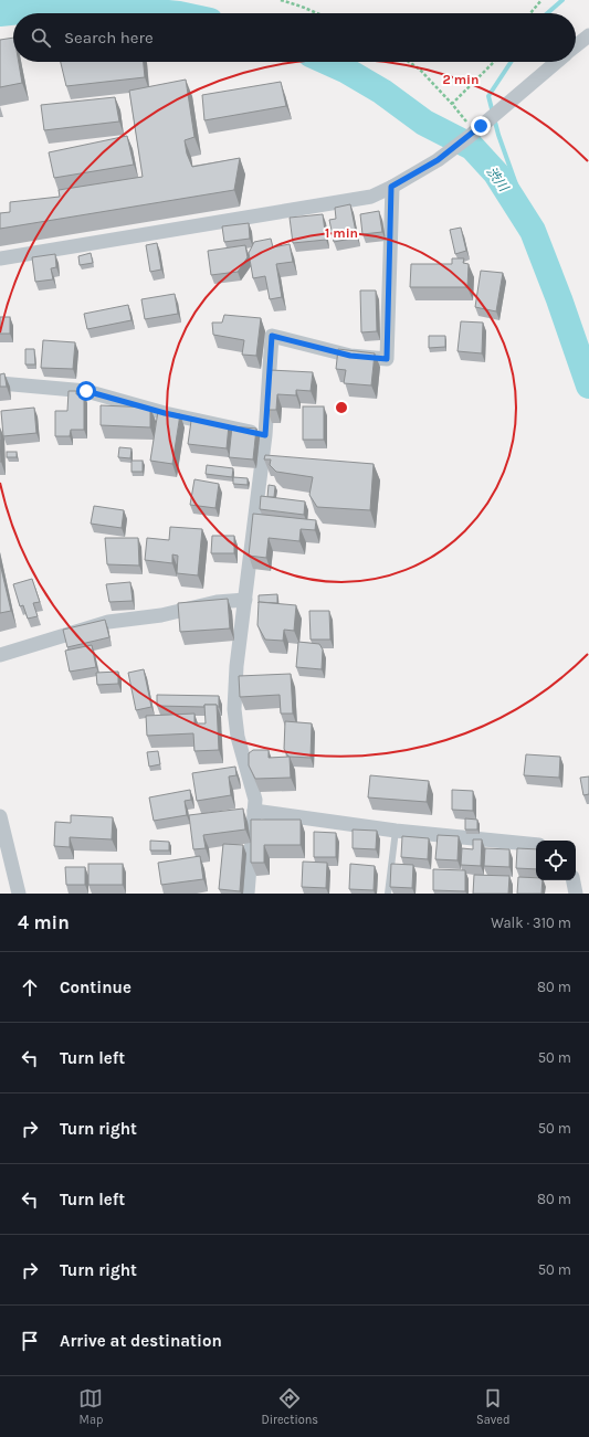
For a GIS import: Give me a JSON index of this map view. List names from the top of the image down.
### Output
{
  "water": ["渋川"],
  "page": {
    "search": "Search here",
    "heading": ["4 min", "Walk · 310 m"],
    "list": [
      ["Continue", "80 m"],
      ["Turn left", "50 m"],
      ["Turn right", "50 m"],
      ["Turn left", "80 m"],
      ["Turn right", "50 m"],
      "Arrive at destination"
    ],
    "nav": ["Map", "Directions", "Saved"]
  },
  "rings": ["2 min", "1 min"]
}
